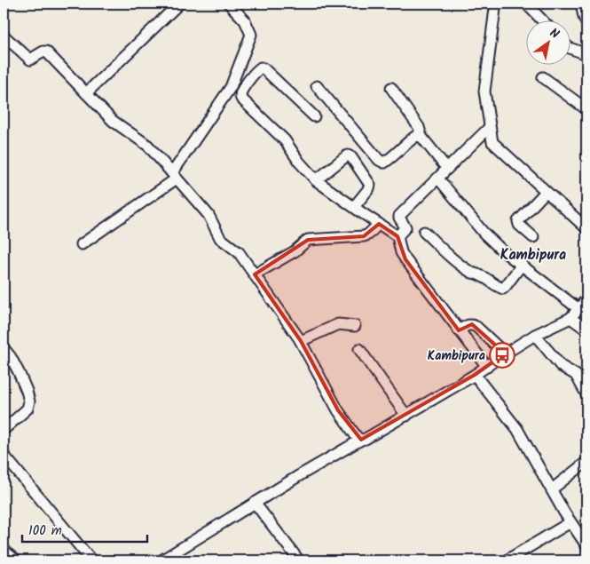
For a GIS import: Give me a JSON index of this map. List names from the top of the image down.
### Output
{
  "districts": ["Kambipura"],
  "places": {
    "bus stop": ["Kambipura"]
  },
  "scale_bar": "100 m",
  "north": "top right"
}
